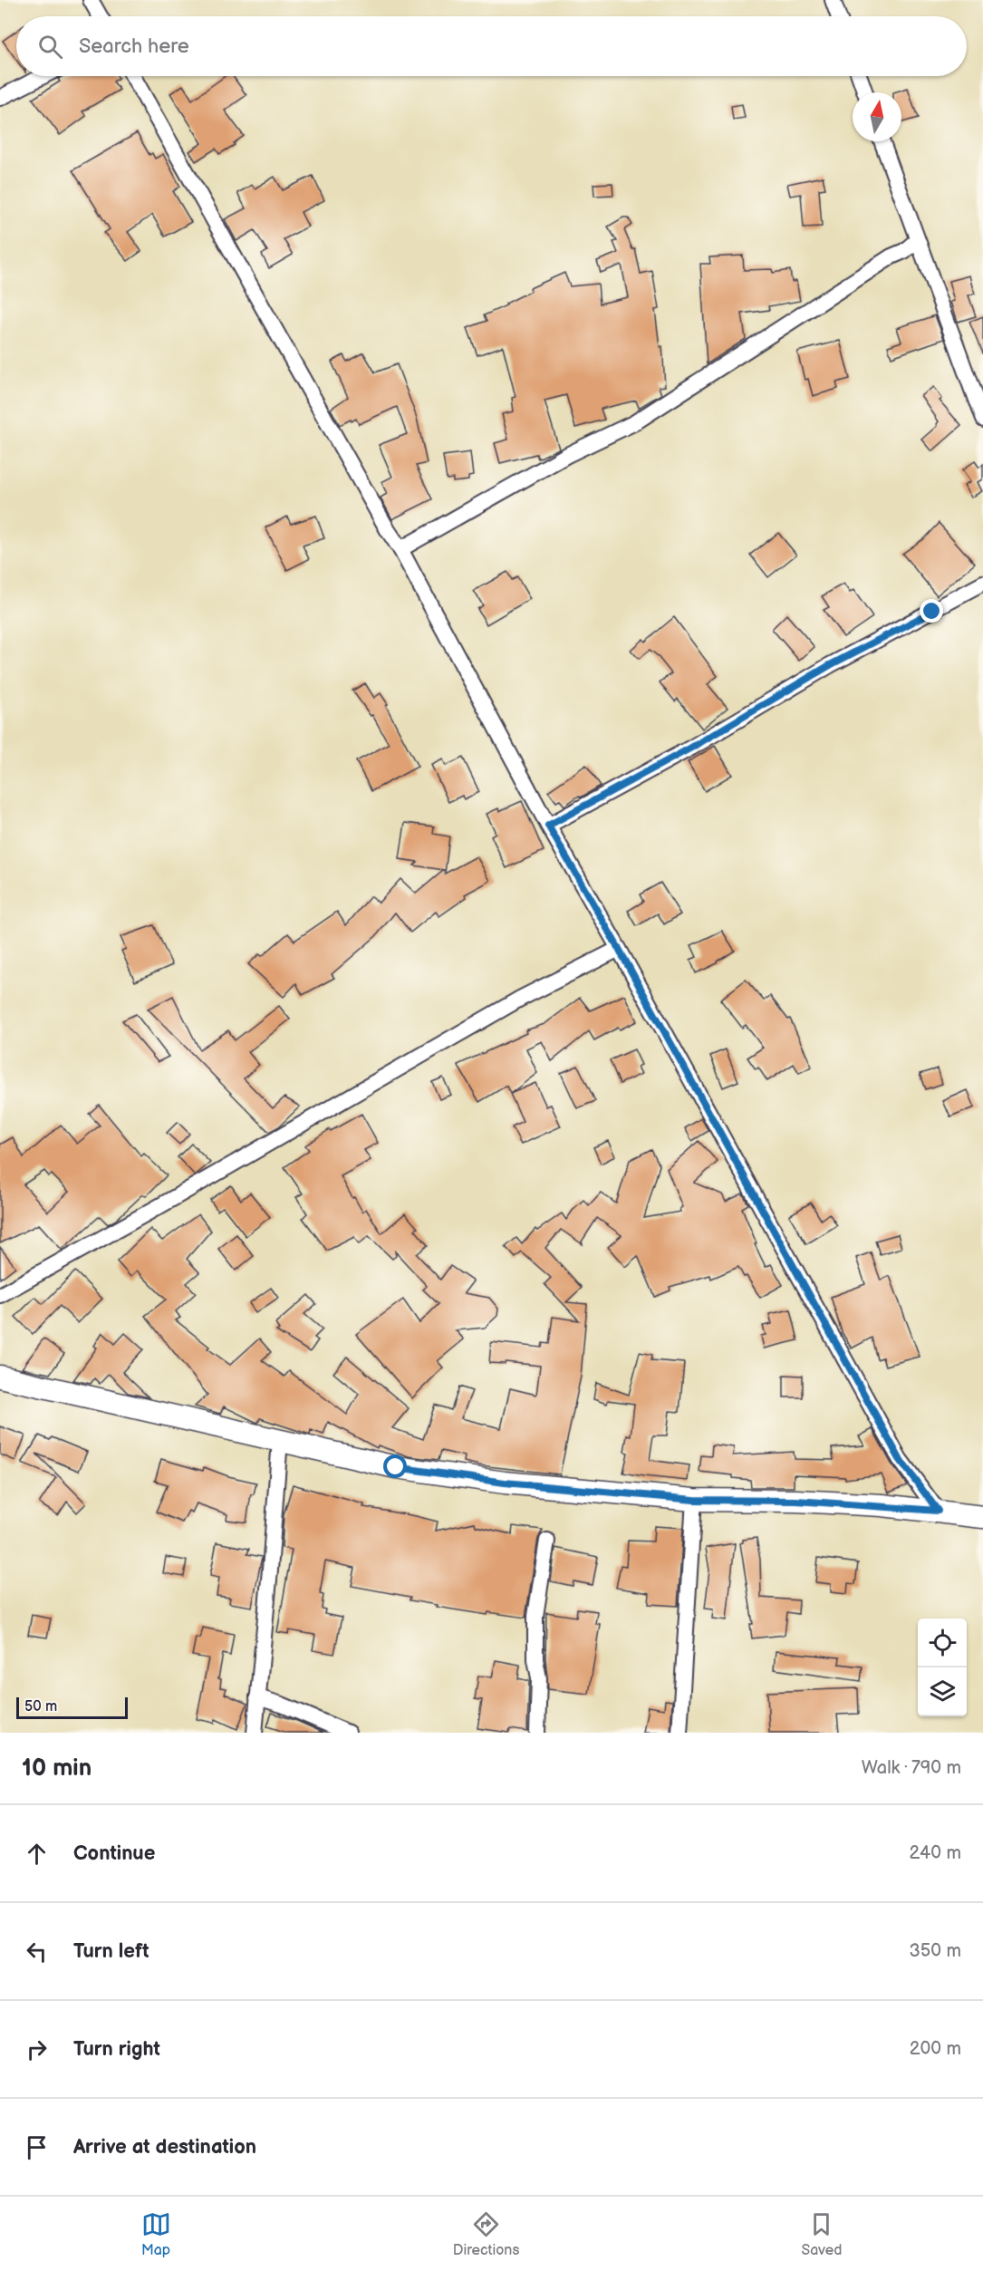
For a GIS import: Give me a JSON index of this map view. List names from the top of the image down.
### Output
{
  "scale_bar": "50 m",
  "north": "top",
  "page": {
    "search": "Search here",
    "scale": "50 m",
    "heading": ["10 min", "Walk · 790 m"],
    "list": [
      ["Continue", "240 m"],
      ["Turn left", "350 m"],
      ["Turn right", "200 m"],
      "Arrive at destination"
    ],
    "nav": ["Map", "Directions", "Saved"]
  }
}
